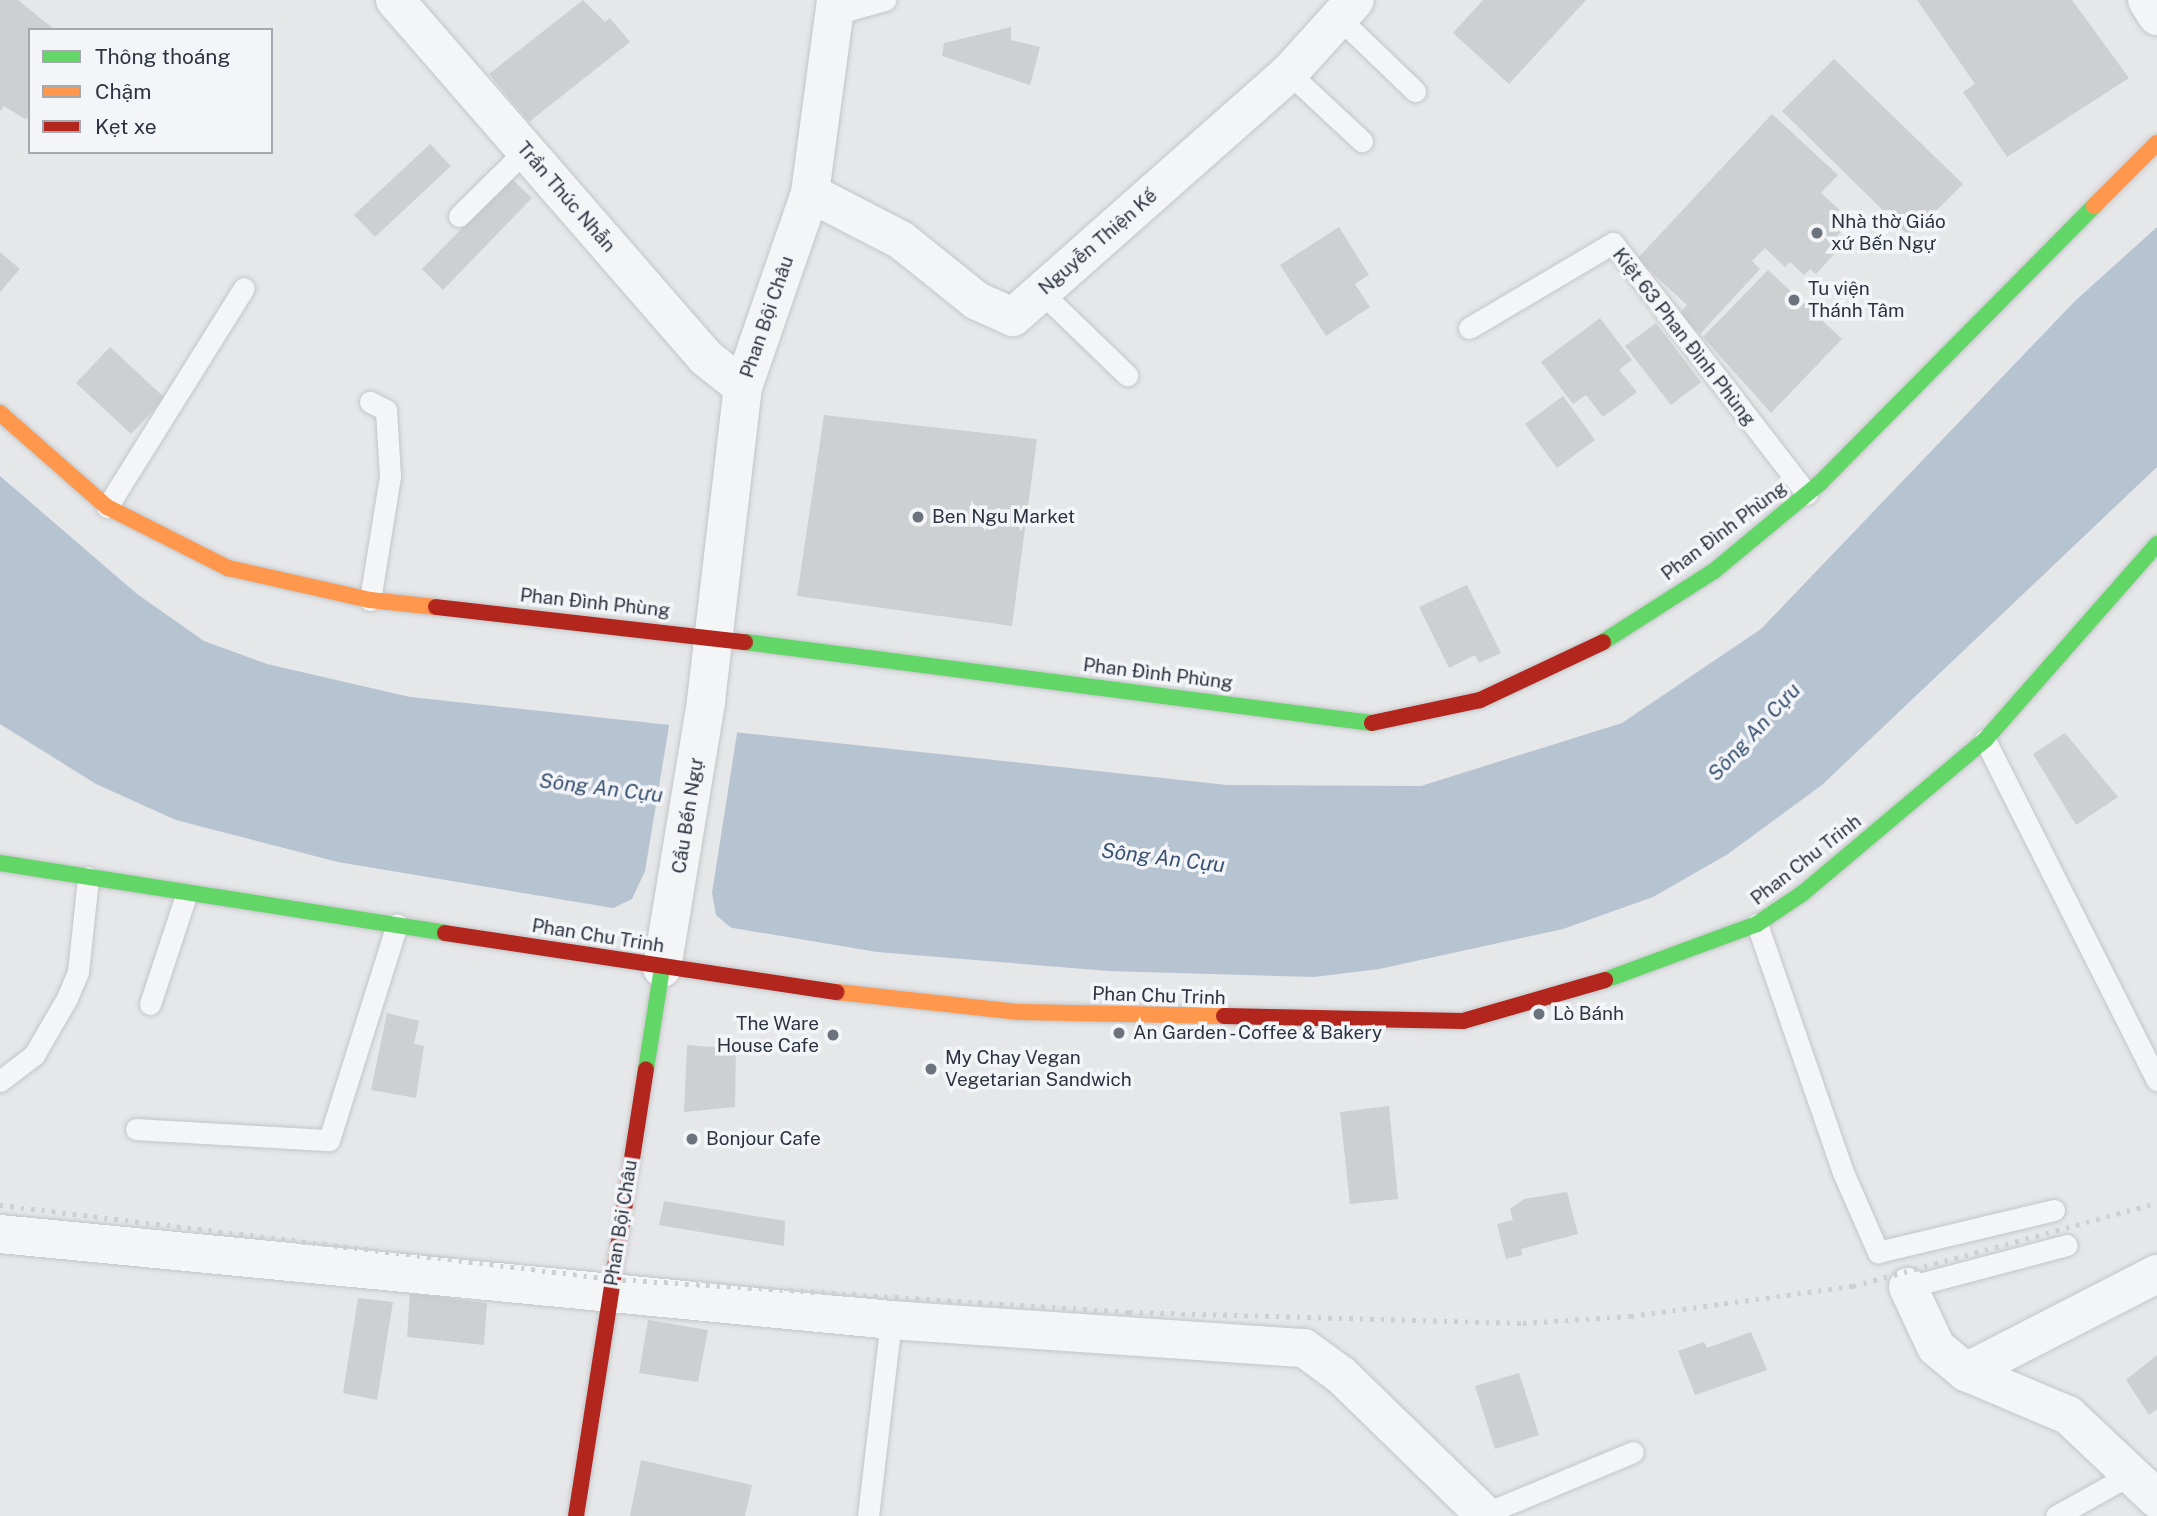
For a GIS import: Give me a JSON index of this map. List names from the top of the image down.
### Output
{
  "streets": {
    "street": [
      "Trần Thúc Nhẫn",
      "Nguyễn Thiện Kế",
      "Phan Bội Châu",
      "Phan Đình Phùng",
      "Cầu Bến Ngự",
      "Phan Chu Trinh"
    ],
    "lane": ["Kiệt 63 Phan Đình Phùng"]
  },
  "crossings": [
    ["Trần Thúc Nhẫn", "Phan Bội Châu"],
    ["Nguyễn Thiện Kế", "Phan Bội Châu"],
    ["Phan Bội Châu", "Phan Đình Phùng"],
    ["Phan Bội Châu", "Cầu Bến Ngự"],
    ["Phan Bội Châu", "Phan Chu Trinh"],
    ["Kiệt 63 Phan Đình Phùng", "Phan Đình Phùng"]
  ],
  "water": ["Sông An Cựu"],
  "places": [
    "Nhà thờ Giáo xứ Bến Ngự",
    "Tu viện Thánh Tâm",
    "Ben Ngu Market",
    "Lò Bánh",
    "An Garden - Coffee & Bakery",
    "The Ware House Cafe",
    "My Chay Vegan Vegetarian Sandwich",
    "Bonjour Cafe"
  ],
  "legend": ["Thông thoáng", "Chậm", "Kẹt xe"]
}
